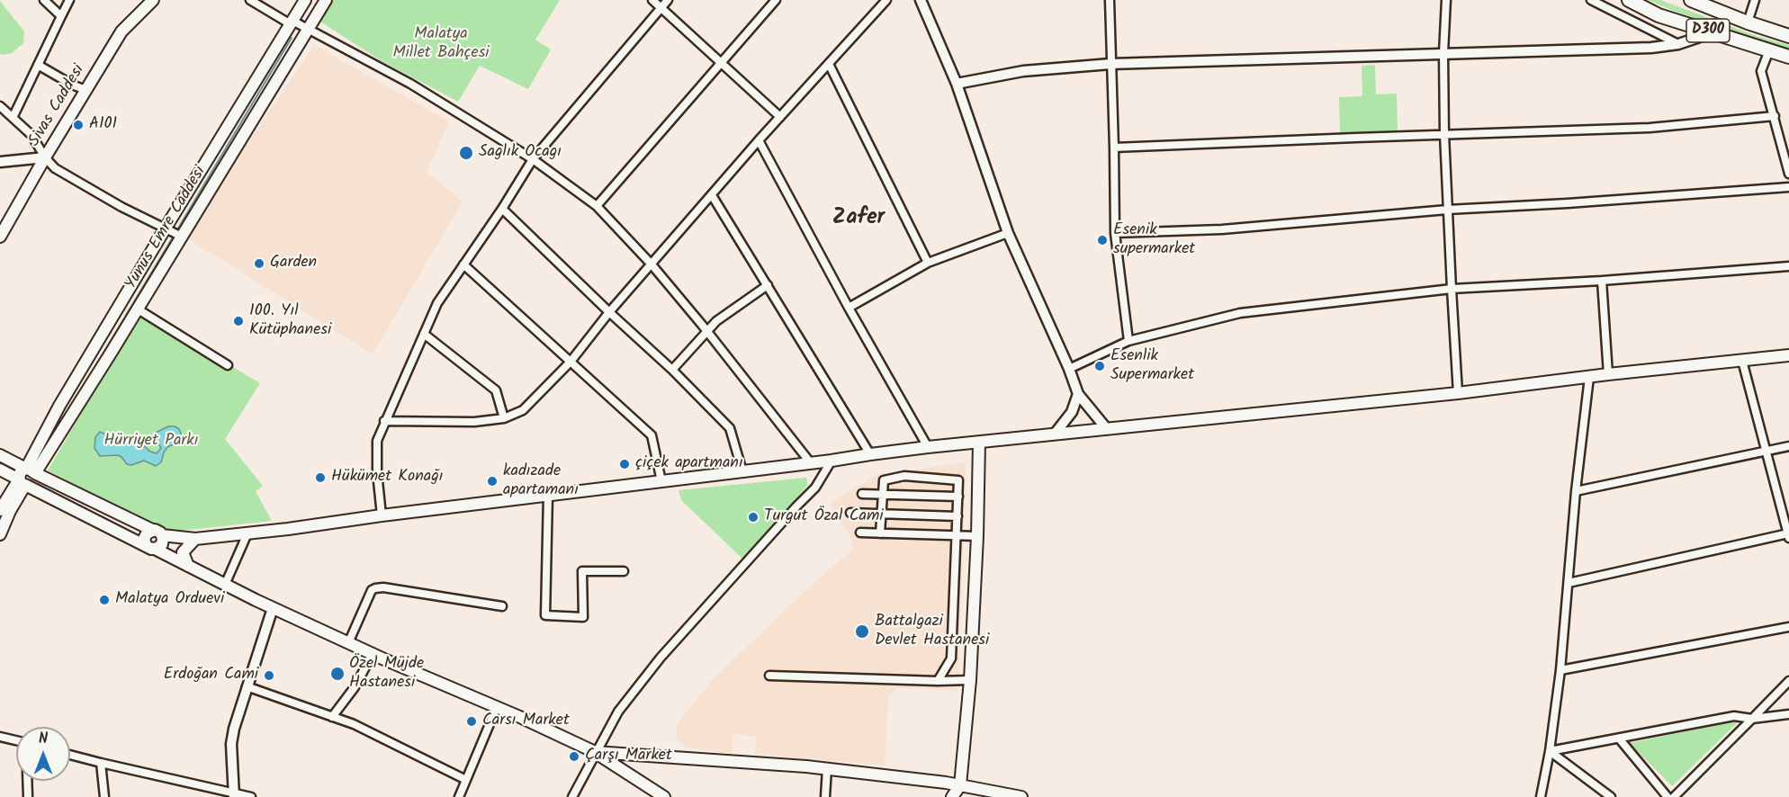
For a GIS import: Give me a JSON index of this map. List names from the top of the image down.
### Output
{
  "streets": {
    "highway": ["D300"],
    "main road": ["Sivas Caddesi", "Yunus Emre Caddesi"]
  },
  "districts": ["Zafer"],
  "parks": ["Malatya Millet Bahçesi", "Hürriyet Parkı"],
  "places": [
    "A101",
    "Saglık Ocagı",
    "Esenik supermarket",
    "Garden",
    "100. Yıl Kütüphanesi",
    "Esenlik Supermarket",
    "çiçek apartmanı",
    "Hükümet Konağı",
    "kadızade apartamanı",
    "Turgut Özal Cami",
    "Malatya Orduevi",
    "Battalgazi Devlet Hastanesi",
    "Özel Müjde Hastanesi",
    "Erdoğan Cami",
    "Carsı Market",
    "Çarşı Market"
  ],
  "north": "top"
}
